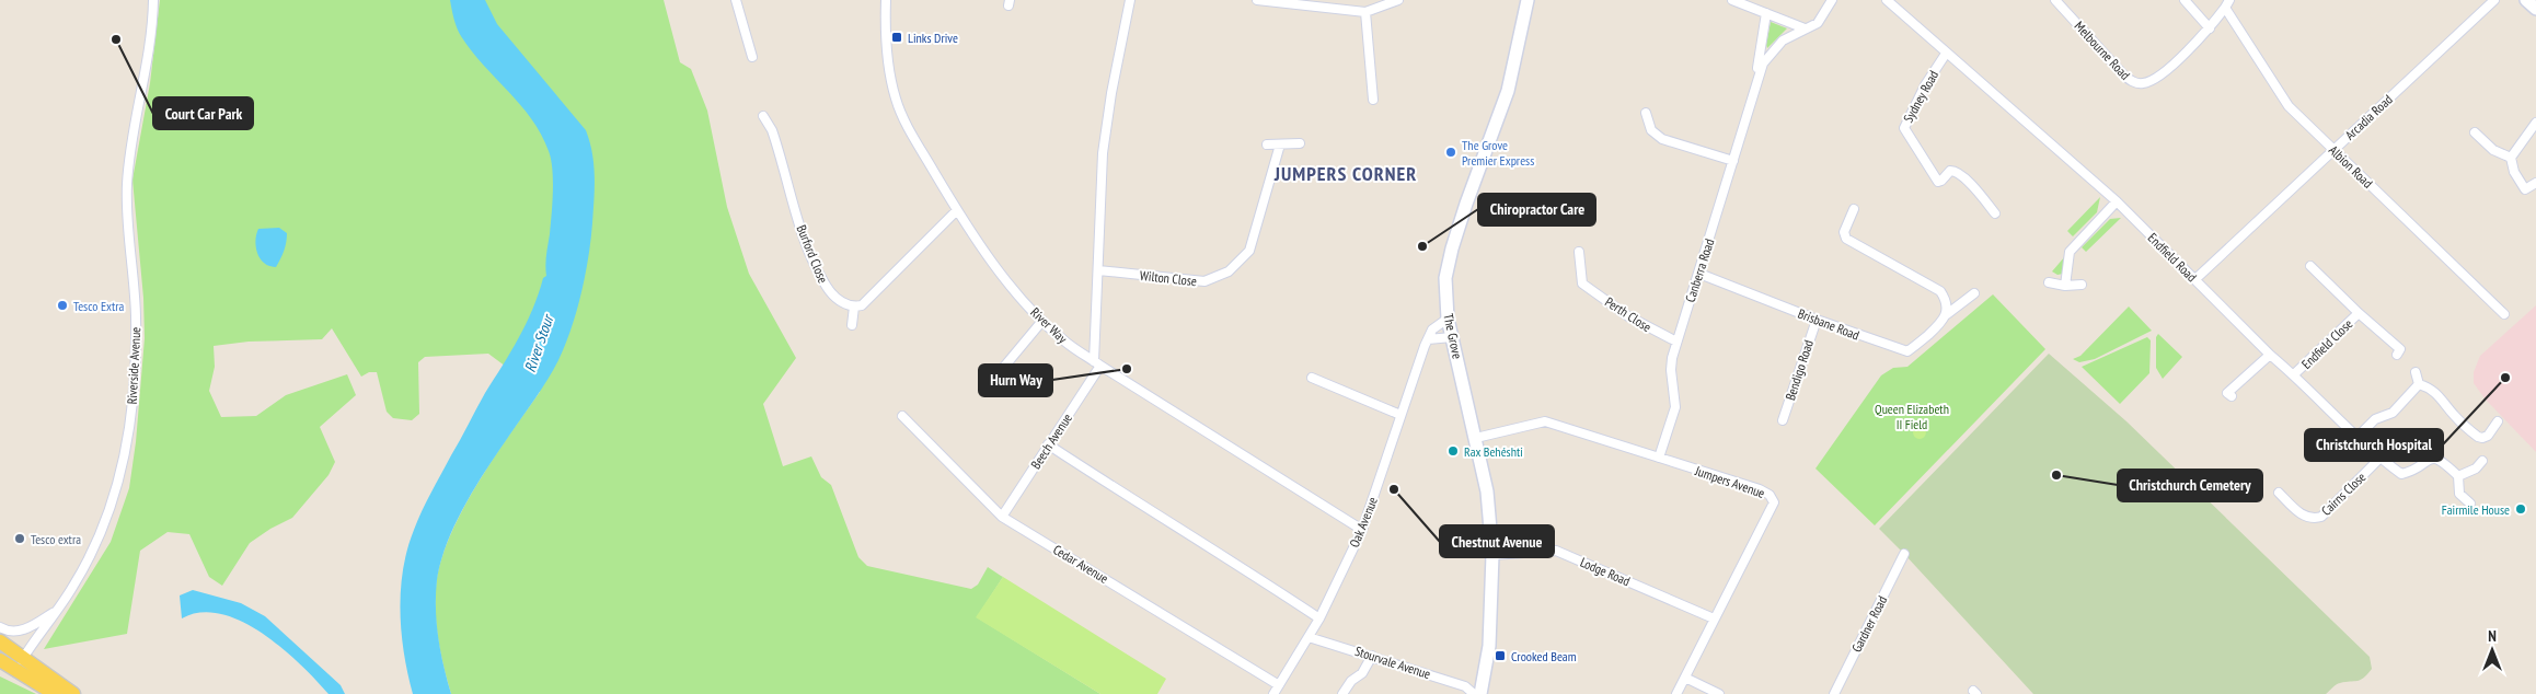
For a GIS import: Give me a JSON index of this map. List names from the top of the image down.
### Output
{
  "streets": {
    "street": [
      "Melbourne Road",
      "Sydney Road",
      "Arcadia Road",
      "Albion Road",
      "Burford Close",
      "Endfield Road",
      "Canberra Road",
      "Wilton Close",
      "Perth Close",
      "Brisbane Road",
      "River Way",
      "The Grove",
      "Endfield Close",
      "Riverside Avenue",
      "Bendigo Road",
      "Beech Avenue",
      "Jumpers Avenue",
      "Cairns Close",
      "Oak Avenue",
      "Cedar Avenue",
      "Lodge Road",
      "Gardner Road",
      "Stourvale Avenue"
    ]
  },
  "crossings": [
    ["Melbourne Road", "Albion Road"],
    ["Sydney Road", "Endfield Road"],
    ["Arcadia Road", "Albion Road"],
    ["Arcadia Road", "Endfield Road"],
    ["Endfield Road", "Endfield Close"],
    ["Endfield Road", "Cairns Close"],
    ["Canberra Road", "Perth Close"],
    ["Canberra Road", "Brisbane Road"],
    ["Canberra Road", "Jumpers Avenue"],
    ["Brisbane Road", "Bendigo Road"],
    ["River Way", "Beech Avenue"],
    ["River Way", "Oak Avenue"],
    ["The Grove", "Jumpers Avenue"],
    ["The Grove", "Oak Avenue"],
    ["The Grove", "Lodge Road"],
    ["Beech Avenue", "Cedar Avenue"],
    ["Jumpers Avenue", "Lodge Road"],
    ["Oak Avenue", "Cedar Avenue"],
    ["Oak Avenue", "Stourvale Avenue"]
  ],
  "districts": ["JUMPERS CORNER"],
  "water": ["River Stour"],
  "parks": ["Queen Elizabeth II Field"],
  "places": {
    "transit": ["Links Drive", "Crooked Beam"],
    "other": [
      "Court Car Park",
      "The Grove Premier Express",
      "Chiropractor Care",
      "Tesco Extra",
      "Hurn Way",
      "Christchurch Hospital",
      "Rax Behéshti",
      "Christchurch Cemetery",
      "Chestnut Avenue",
      "Fairmile House",
      "Tesco extra"
    ]
  },
  "north": "top"
}
